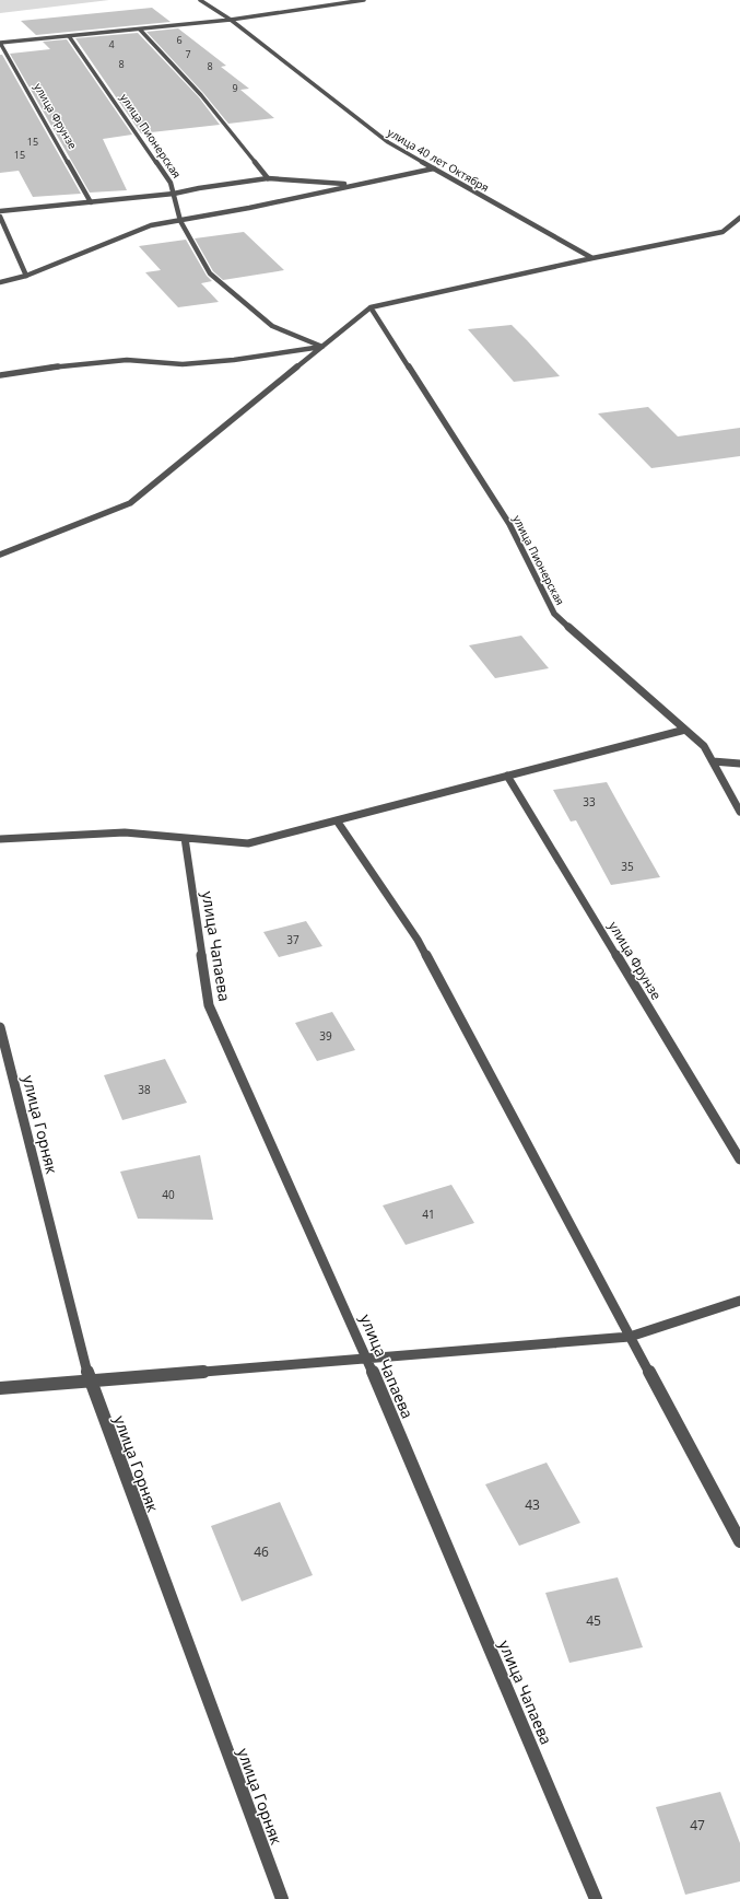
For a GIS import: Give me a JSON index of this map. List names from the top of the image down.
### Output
{
  "streets": {
    "street": [
      "улица Фрунзе",
      "улица Пионерская",
      "улица 40 лет Октября",
      "улица Чапаева",
      "улица Горняк"
    ]
  },
  "house_numbers": [
    "6",
    "4",
    "7",
    "8",
    "8",
    "9",
    "15",
    "15",
    "33",
    "35",
    "37",
    "39",
    "38",
    "40",
    "41",
    "43",
    "46",
    "45",
    "47"
  ]
}
